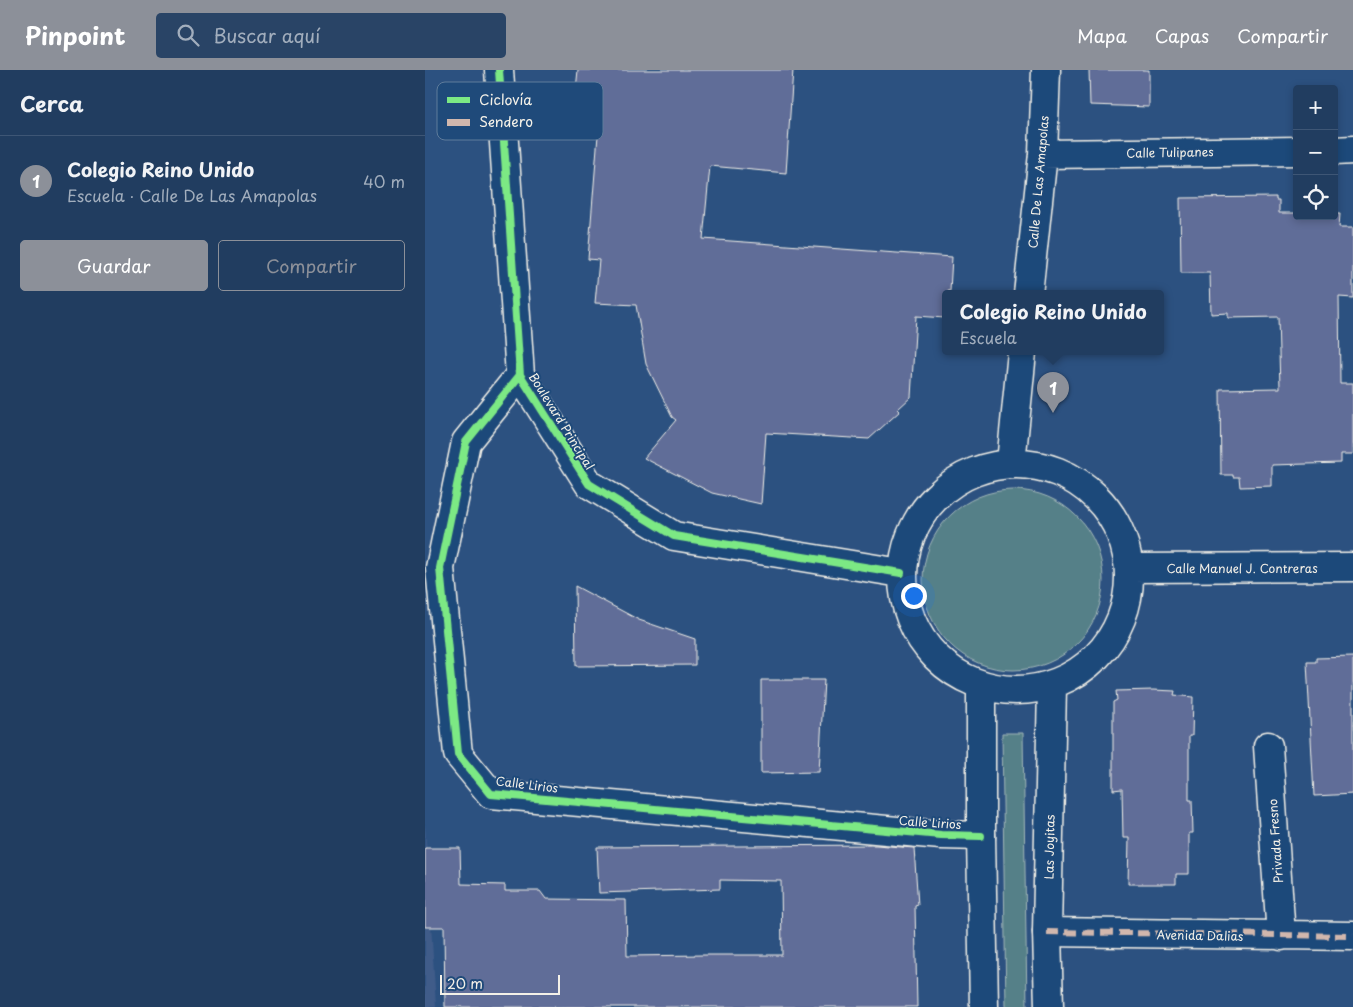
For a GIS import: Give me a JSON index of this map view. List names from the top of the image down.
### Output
{
  "streets": {
    "street": [
      "Calle Tulipanes",
      "Calle De Las Amapolas",
      "Boulevard Principal",
      "Calle Manuel J. Contreras",
      "Calle Lirios",
      "Privada Fresno",
      "Las Joyitas",
      "Avenida Dalias"
    ]
  },
  "crossings": [
    ["Calle Tulipanes", "Calle De Las Amapolas"],
    ["Boulevard Principal", "Calle Lirios"],
    ["Privada Fresno", "Avenida Dalias"],
    ["Las Joyitas", "Avenida Dalias"]
  ],
  "legend": ["Ciclovía", "Sendero"],
  "scale_bar": "20 m",
  "page": {
    "header": "Pinpoint",
    "search": "Buscar aquí",
    "nav": ["Mapa", "Capas", "Compartir"],
    "heading": "Cerca",
    "map_buttons": ["+", "−"],
    "list": [
      {
        "mark": "1",
        "name": "Colegio Reino Unido",
        "note": "Escuela · Calle De Las Amapolas",
        "value": "40 m"
      }
    ],
    "buttons": ["Guardar", "Compartir"],
    "popup": ["Colegio Reino Unido", "Escuela"],
    "pins": "1",
    "scale": "20 m"
  }
}
